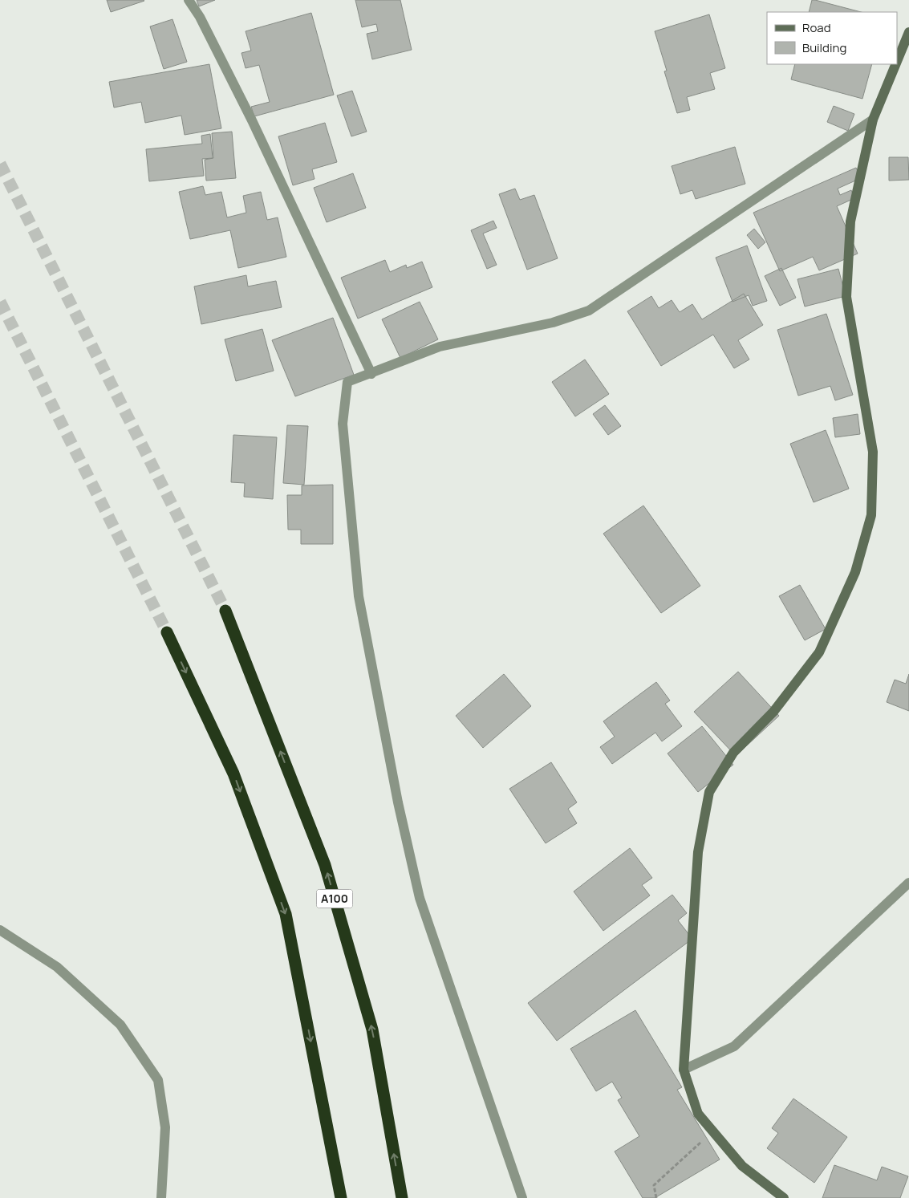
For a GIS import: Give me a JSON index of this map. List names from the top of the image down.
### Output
{
  "streets": {
    "highway": ["A100"]
  },
  "legend": ["Road", "Building"]
}
